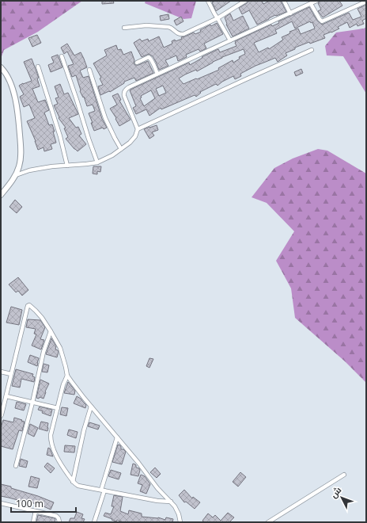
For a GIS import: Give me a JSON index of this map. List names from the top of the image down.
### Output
{
  "scale_bar": "100 m",
  "north": "top left"
}
